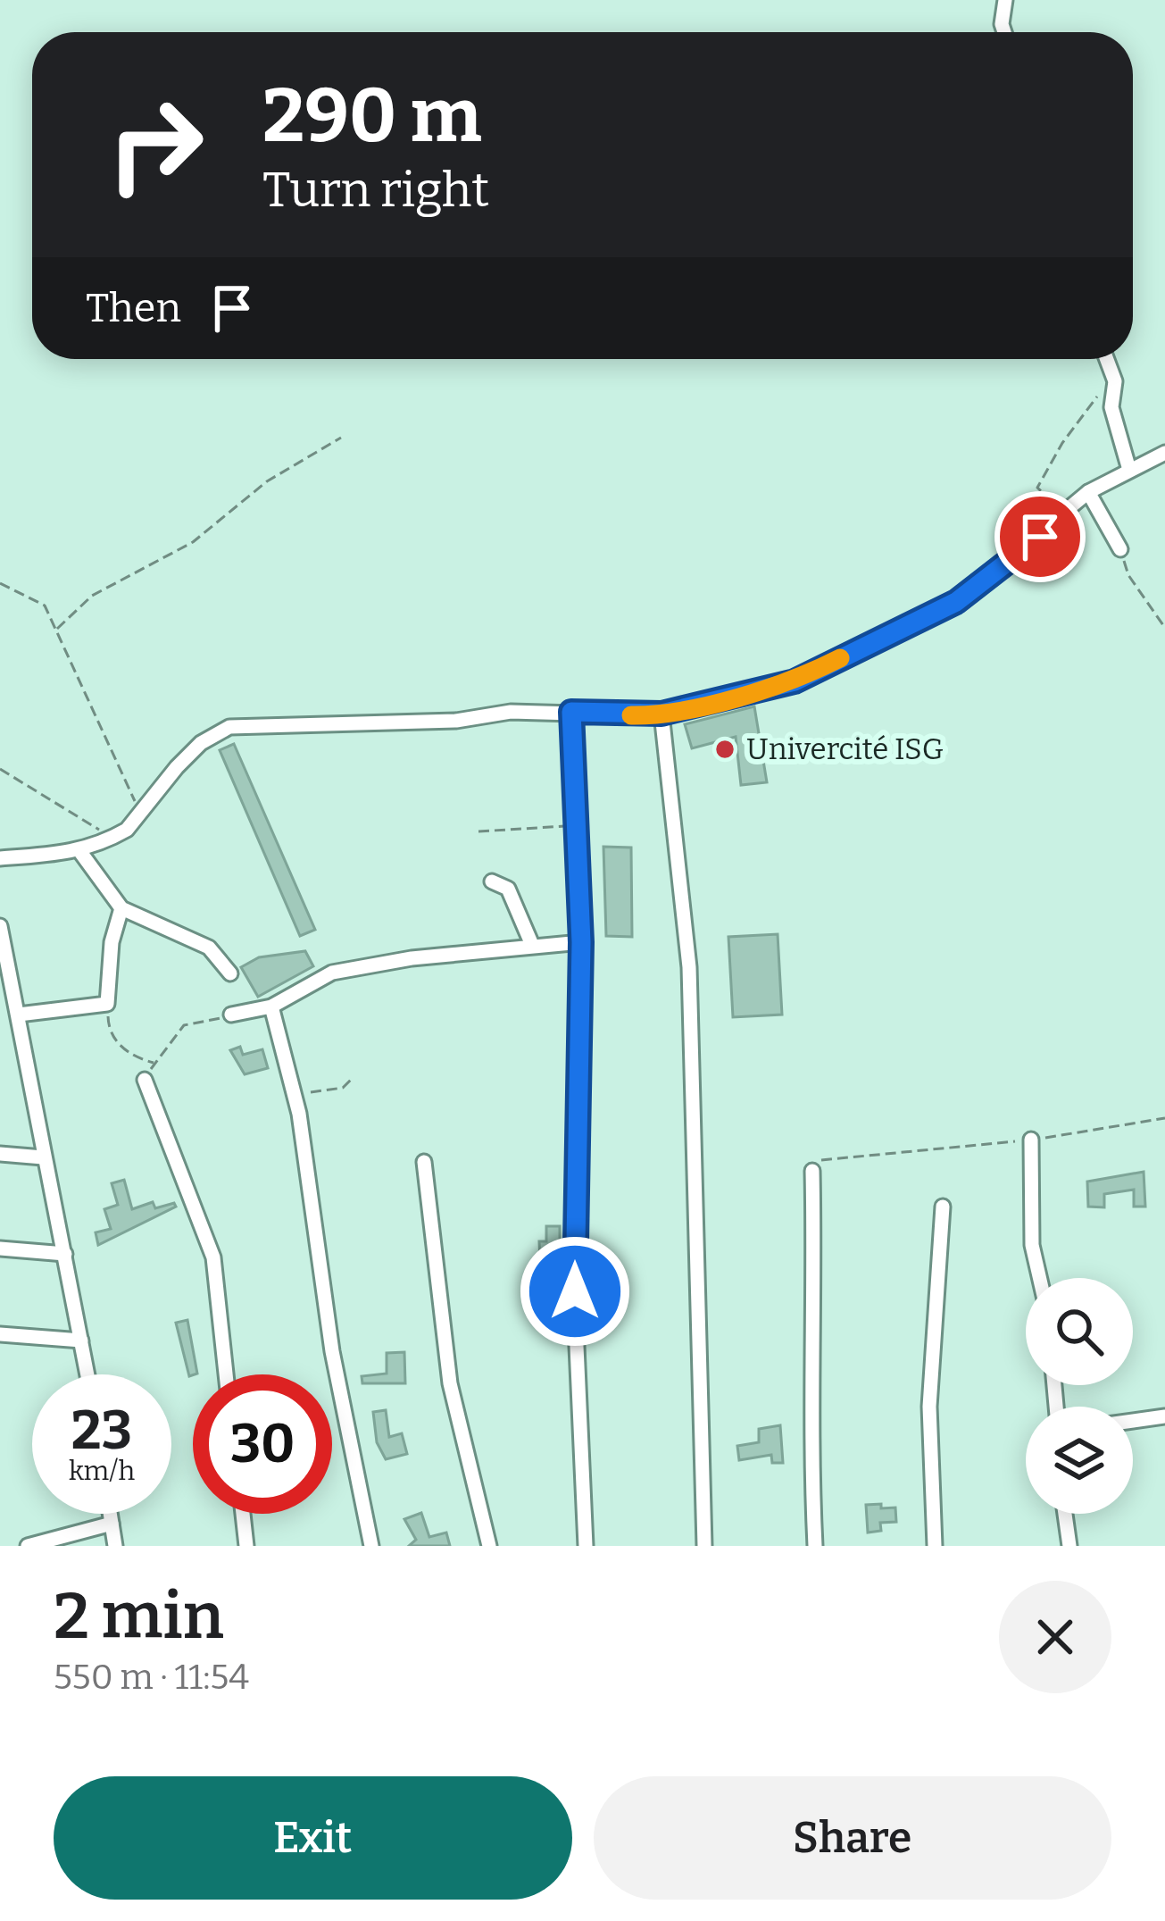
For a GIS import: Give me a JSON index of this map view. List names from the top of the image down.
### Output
{
  "places": ["Univercité ISG"],
  "page": {
    "turn": ["290 m", "Turn right"],
    "then": "Then",
    "speed": "23 km/h",
    "limit": "30",
    "heading": ["2 min", "550 m · 11:54"],
    "buttons": ["Exit", "Share"]
  }
}
